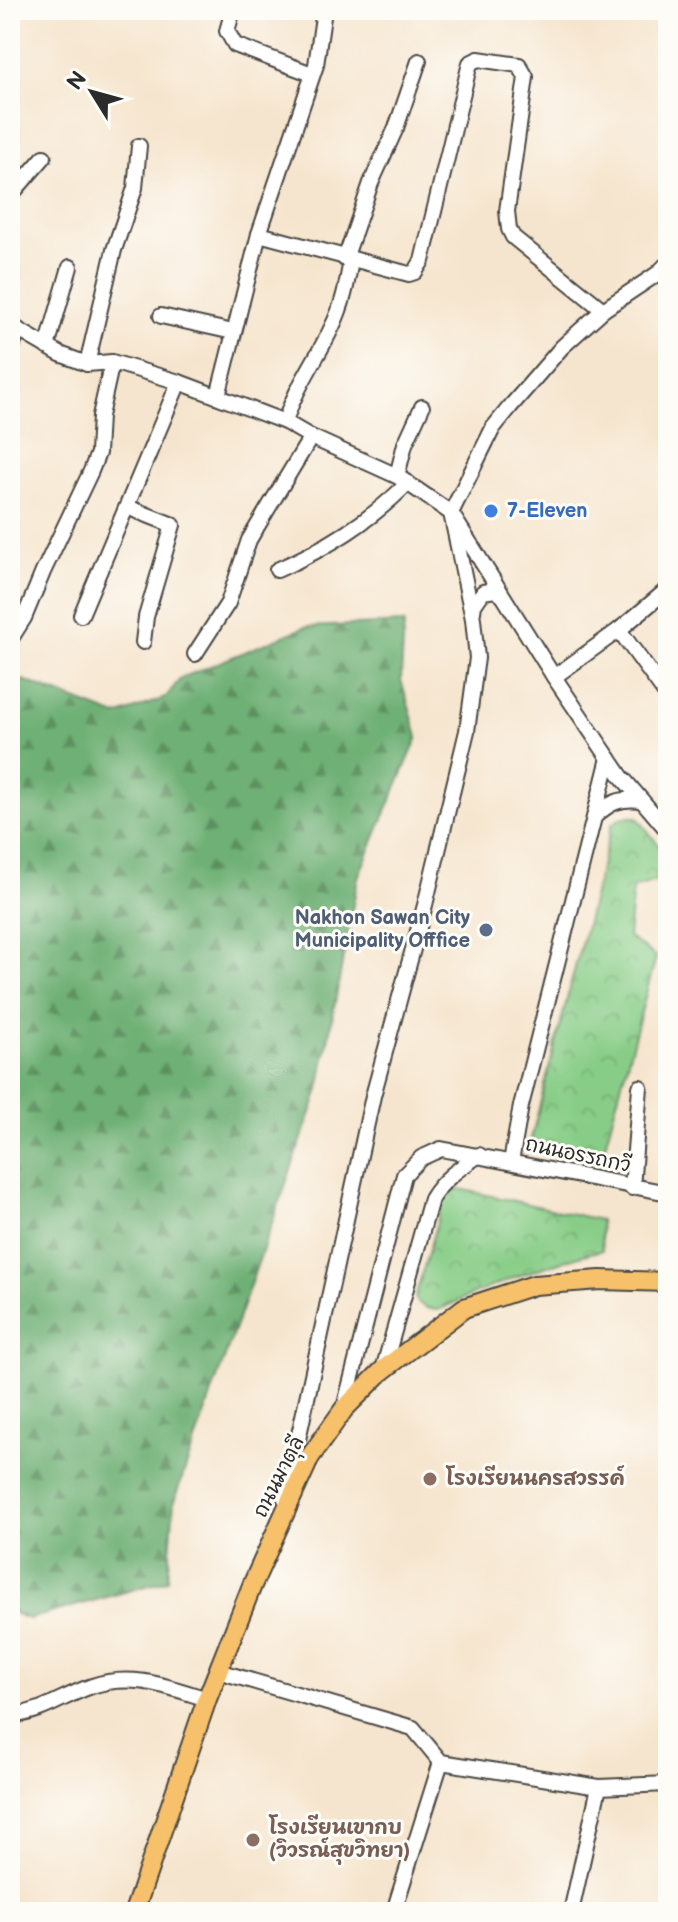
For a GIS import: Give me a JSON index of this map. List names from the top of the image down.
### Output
{
  "streets": {
    "main road": ["ถนนมาตุลี"],
    "street": ["ถนนอรรถกวี"]
  },
  "crossings": [
    ["ถนนอรรถกวี", "ถนนมาตุลี"]
  ],
  "places": [
    "7-Eleven",
    "Nakhon Sawan City Municipality Offfice",
    "โรงเรียนนครสวรรค์",
    "โรงเรียนเขากบ (วิวรณ์สุขวิทยา)"
  ],
  "north": "top left"
}
